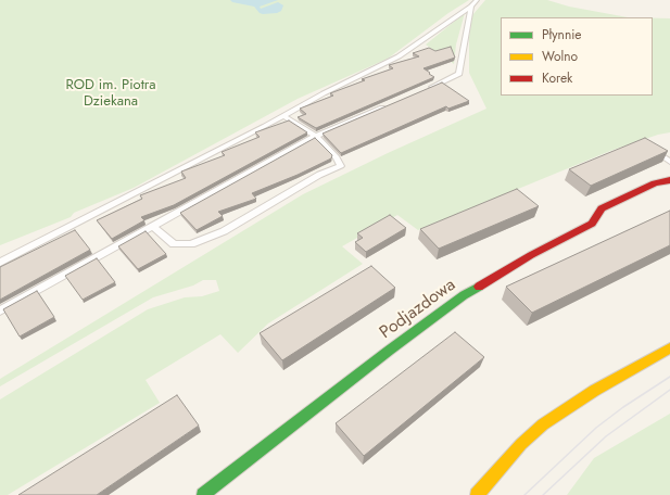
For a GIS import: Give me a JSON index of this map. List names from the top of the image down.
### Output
{
  "streets": {
    "street": ["Podjazdowa"]
  },
  "parks": ["ROD im. Piotra Dziekana"],
  "legend": ["Płynnie", "Wolno", "Korek"]
}
